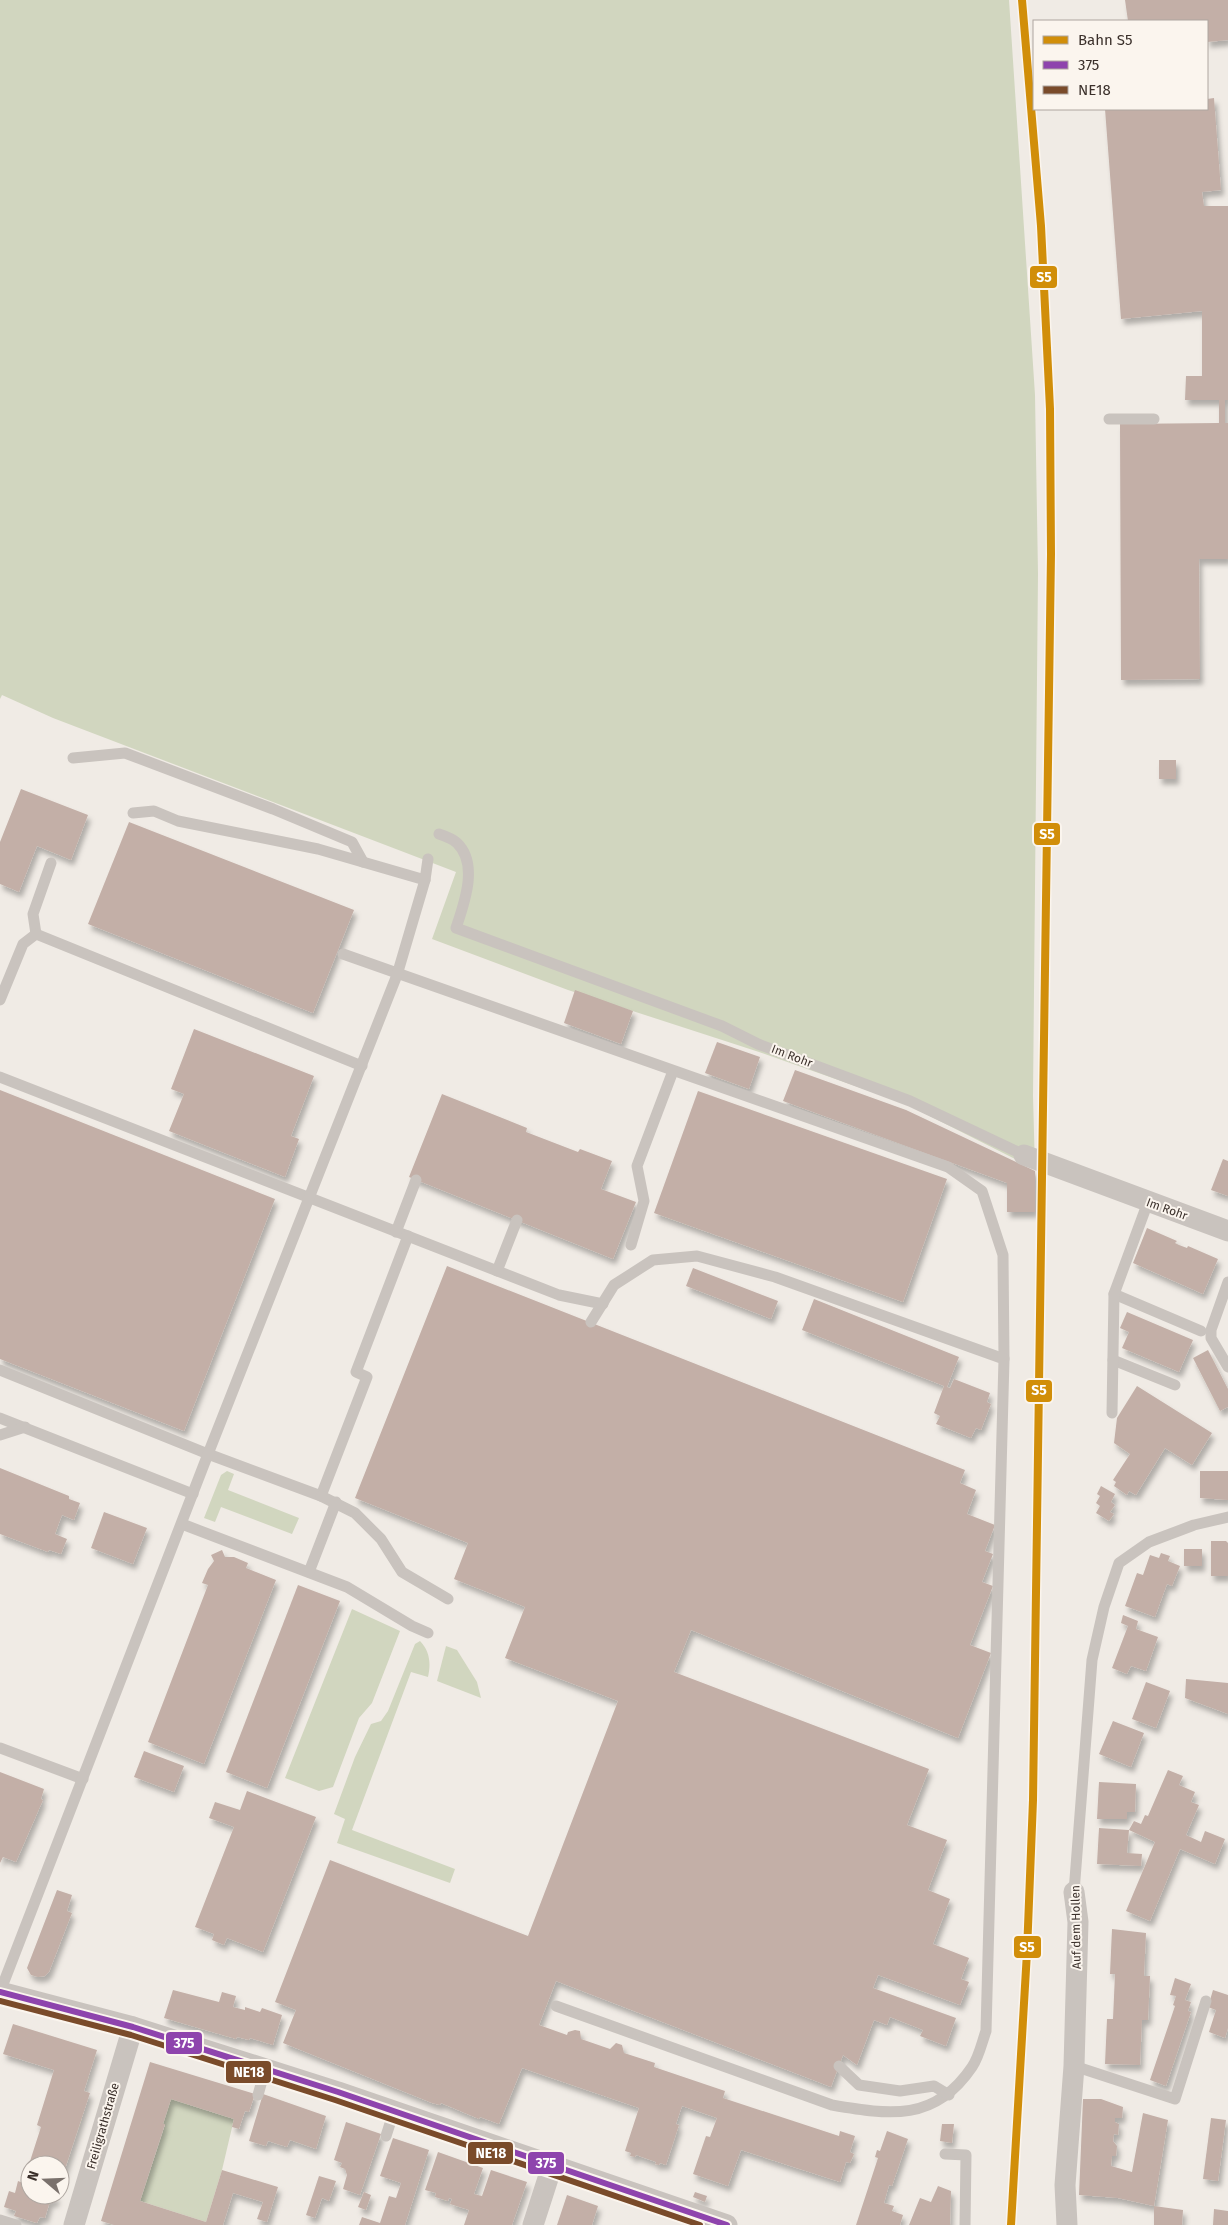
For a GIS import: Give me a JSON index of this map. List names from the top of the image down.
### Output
{
  "streets": {
    "street": ["Im Rohr", "Auf dem Hollen", "Freiligrathstraße"]
  },
  "lines": ["rail line S5", "transit line 375", "transit line NE18"],
  "legend": ["Bahn S5", "375", "NE18"],
  "north": "left"
}
